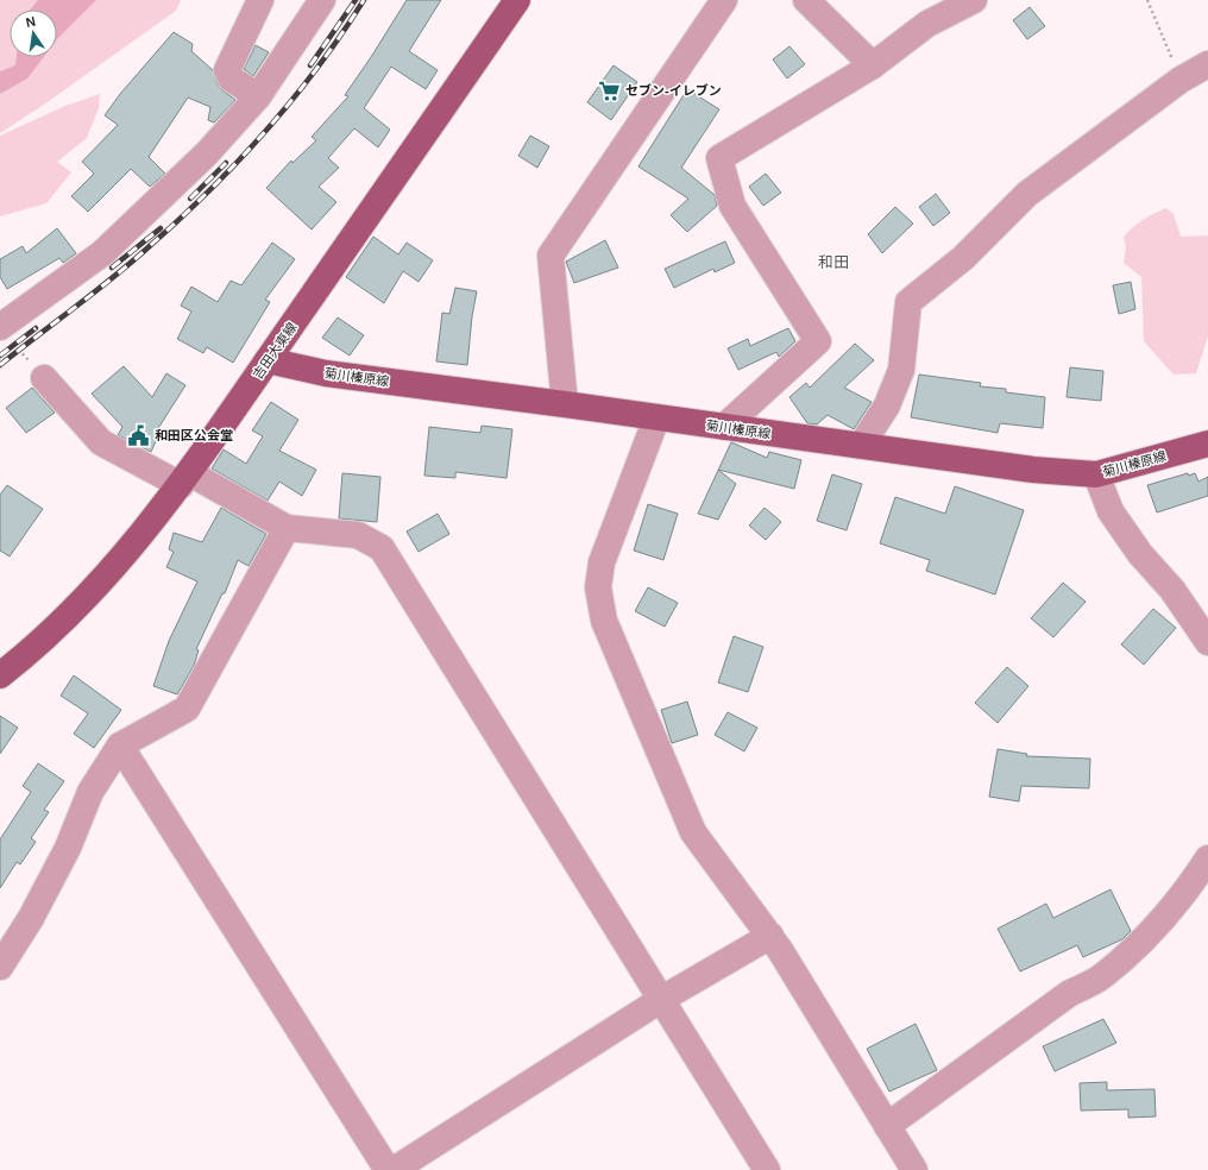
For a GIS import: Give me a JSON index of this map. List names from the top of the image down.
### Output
{
  "streets": {
    "main road": ["吉田大東線", "菊川榛原線"]
  },
  "crossings": [
    ["吉田大東線", "菊川榛原線"]
  ],
  "districts": ["和田"],
  "places": {
    "supermarket": ["セブン-イレブン"],
    "public building": ["和田区公会堂"]
  },
  "north": "top"
}
